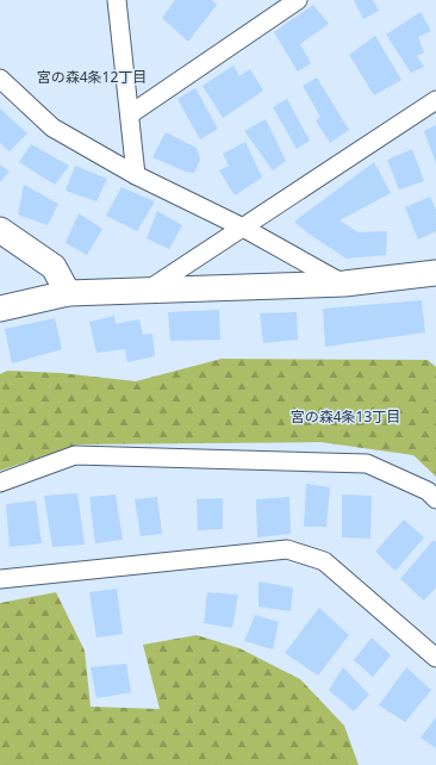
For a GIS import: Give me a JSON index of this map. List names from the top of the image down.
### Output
{
  "districts": ["宮の森4条12丁目", "宮の森4条13丁目"]
}
